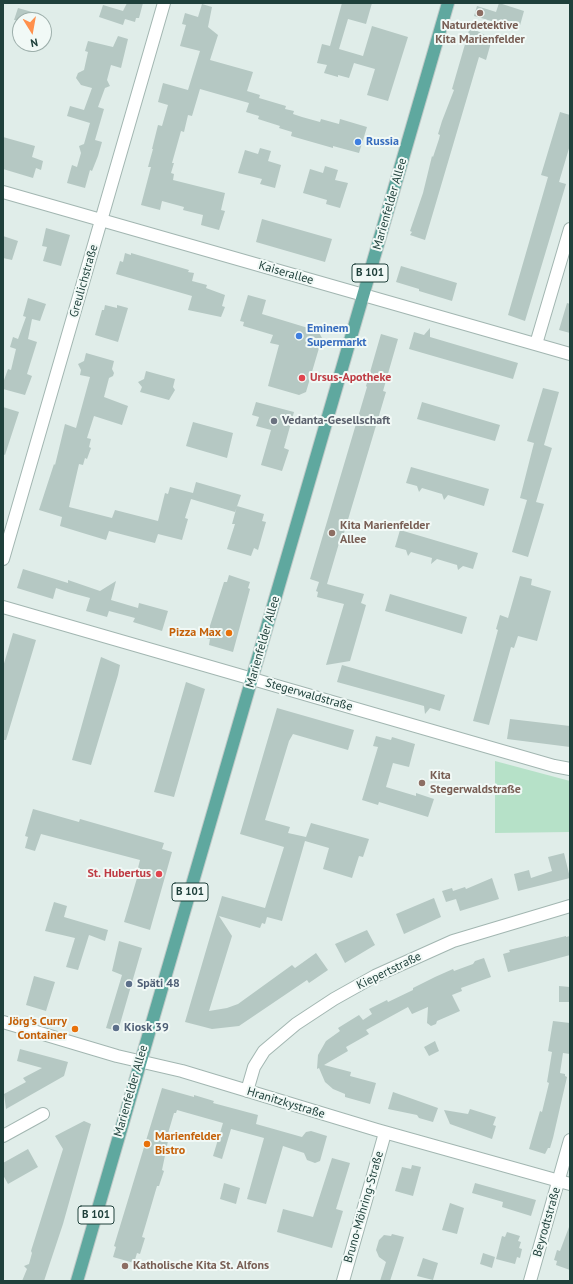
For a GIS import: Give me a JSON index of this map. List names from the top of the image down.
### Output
{
  "streets": {
    "main road": ["Marienfelder Allee", "B 101"],
    "street": [
      "Kaiserallee",
      "Greulichstraße",
      "Stegerwaldstraße",
      "Kiepertstraße",
      "Hranitzkystraße",
      "Bruno-Möhring-Straße",
      "Beyrodtstraße"
    ]
  },
  "crossings": [
    ["Marienfelder Allee", "Kaiserallee"],
    ["Marienfelder Allee", "Stegerwaldstraße"],
    ["Marienfelder Allee", "Hranitzkystraße"],
    ["Kaiserallee", "Greulichstraße"],
    ["Kiepertstraße", "Hranitzkystraße"],
    ["Hranitzkystraße", "Bruno-Möhring-Straße"],
    ["Hranitzkystraße", "Beyrodtstraße"]
  ],
  "places": [
    "Naturdetektive Kita Marienfelder",
    "Russia",
    "Eminem Supermarkt",
    "Ursus-Apotheke",
    "Vedanta-Gesellschaft",
    "Kita Marienfelder Allee",
    "Pizza Max",
    "Kita Stegerwaldstraße",
    "St. Hubertus",
    "Späti 48",
    "Kiosk 39",
    "Jörg's Curry Container",
    "Marienfelder Bistro",
    "Katholische Kita St. Alfons"
  ],
  "north": "bottom"
}
